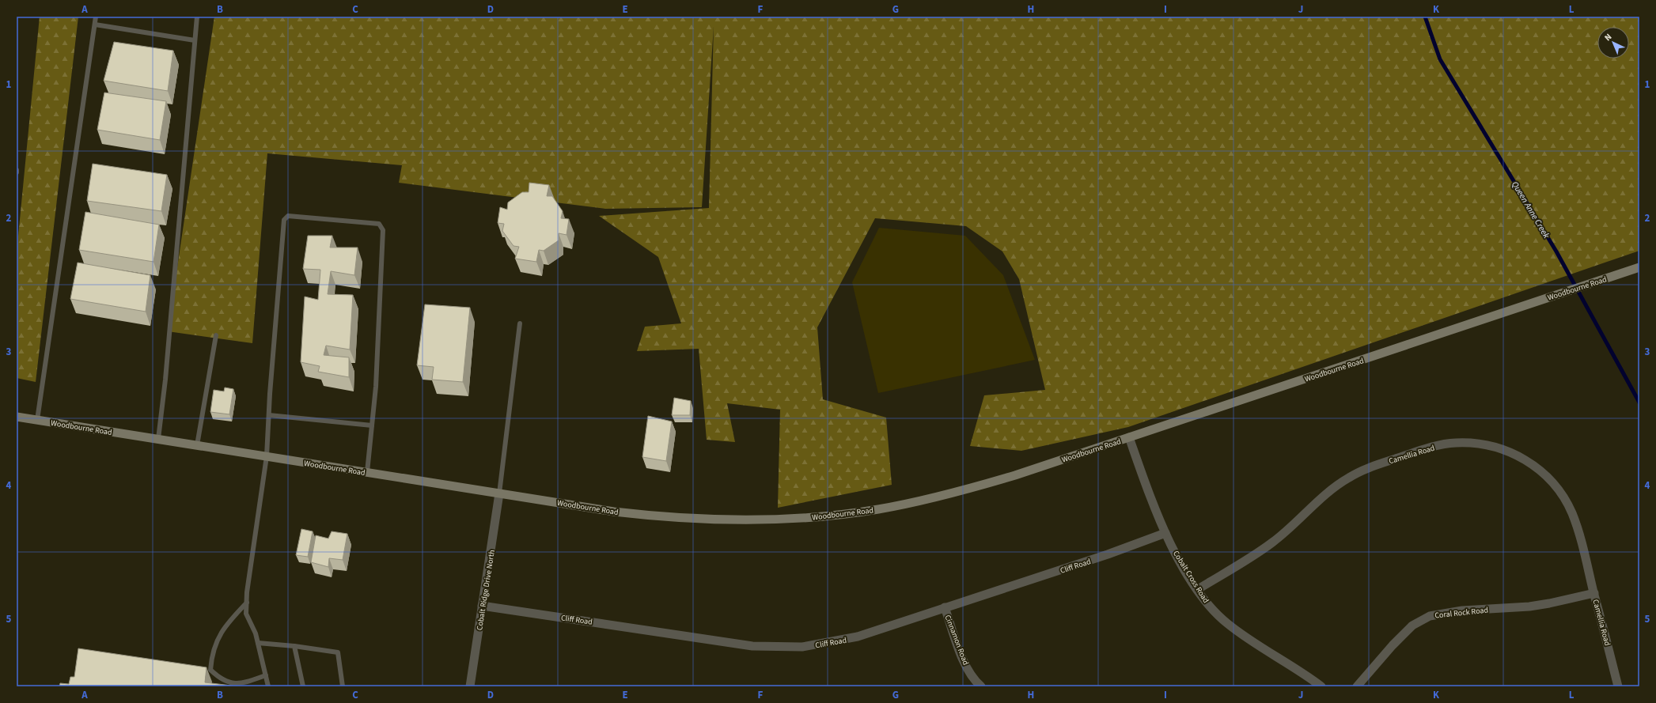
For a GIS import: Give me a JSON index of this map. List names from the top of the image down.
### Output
{
  "streets": {
    "main road": ["Woodbourne Road"],
    "street": [
      "Camellia Road",
      "Cliff Road",
      "Cobalt Cross Road",
      "Cobalt Ridge Drive North",
      "Coral Rock Road",
      "Cinnamon Road"
    ]
  },
  "crossings": [
    ["Woodbourne Road", "Cobalt Cross Road"],
    ["Woodbourne Road", "Cobalt Ridge Drive North"],
    ["Camellia Road", "Cobalt Cross Road"],
    ["Camellia Road", "Coral Rock Road"],
    ["Cliff Road", "Cobalt Cross Road"],
    ["Cliff Road", "Cobalt Ridge Drive North"],
    ["Cliff Road", "Cinnamon Road"]
  ],
  "water": ["Queen Anne Creek"],
  "north": "top left",
  "grid": {
    "columns": [
      "A",
      "B",
      "C",
      "D",
      "E",
      "F",
      "G",
      "H",
      "I",
      "J",
      "K",
      "L"
    ],
    "rows": [
      "1",
      "2",
      "3",
      "4",
      "5"
    ]
  }
}
